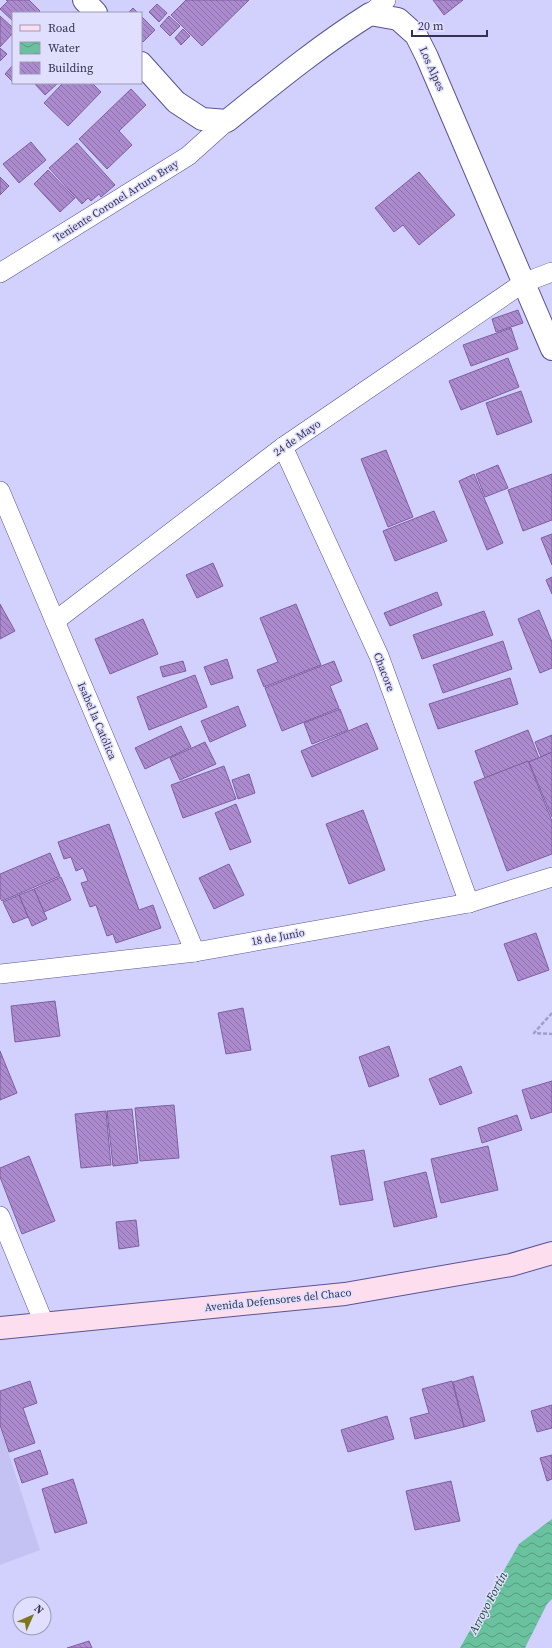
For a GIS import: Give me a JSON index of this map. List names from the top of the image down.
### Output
{
  "streets": {
    "main road": ["Avenida Defensores del Chaco"],
    "street": [
      "Los Alpes",
      "Teniente Coronel Arturo Bray",
      "24 de Mayo",
      "Chacore",
      "Isabel la Católica",
      "18 de Junio"
    ]
  },
  "crossings": [
    ["Los Alpes", "24 de Mayo"],
    ["24 de Mayo", "Chacore"],
    ["24 de Mayo", "Isabel la Católica"],
    ["Chacore", "18 de Junio"],
    ["Isabel la Católica", "18 de Junio"]
  ],
  "water": ["Arroyo Fortín"],
  "legend": ["Road", "Water", "Building"],
  "scale_bar": "20 m",
  "north": "top right"
}
